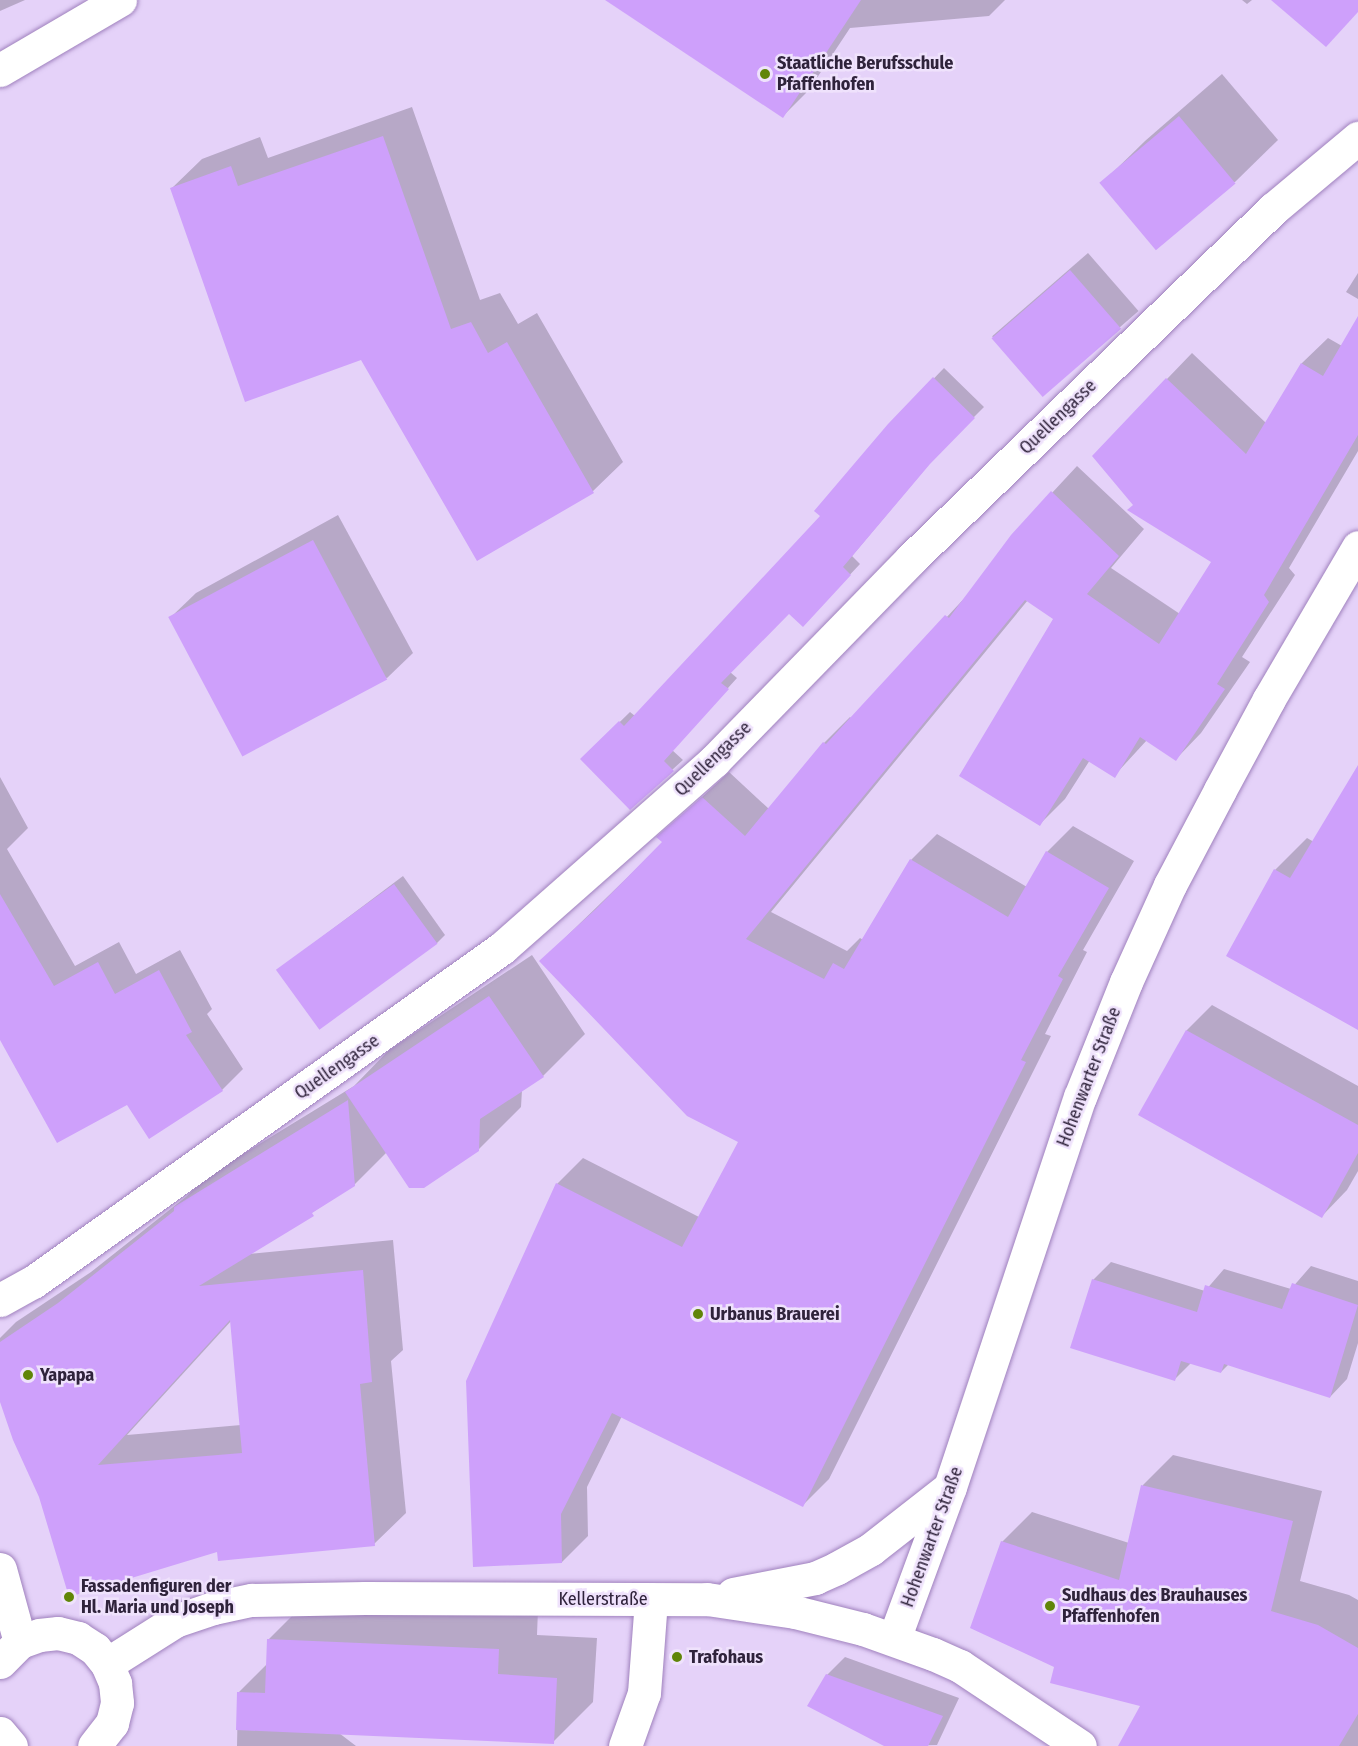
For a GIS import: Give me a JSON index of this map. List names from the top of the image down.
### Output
{
  "streets": {
    "street": ["Quellengasse", "Hohenwarter Straße", "Kellerstraße"]
  },
  "crossings": [
    ["Hohenwarter Straße", "Kellerstraße"]
  ],
  "places": [
    "Staatliche Berufsschule Pfaffenhofen",
    "Urbanus Brauerei",
    "Yapapa",
    "Fassadenfiguren der Hl. Maria und Joseph",
    "Sudhaus des Brauhauses Pfaffenhofen",
    "Trafohaus"
  ]
}
